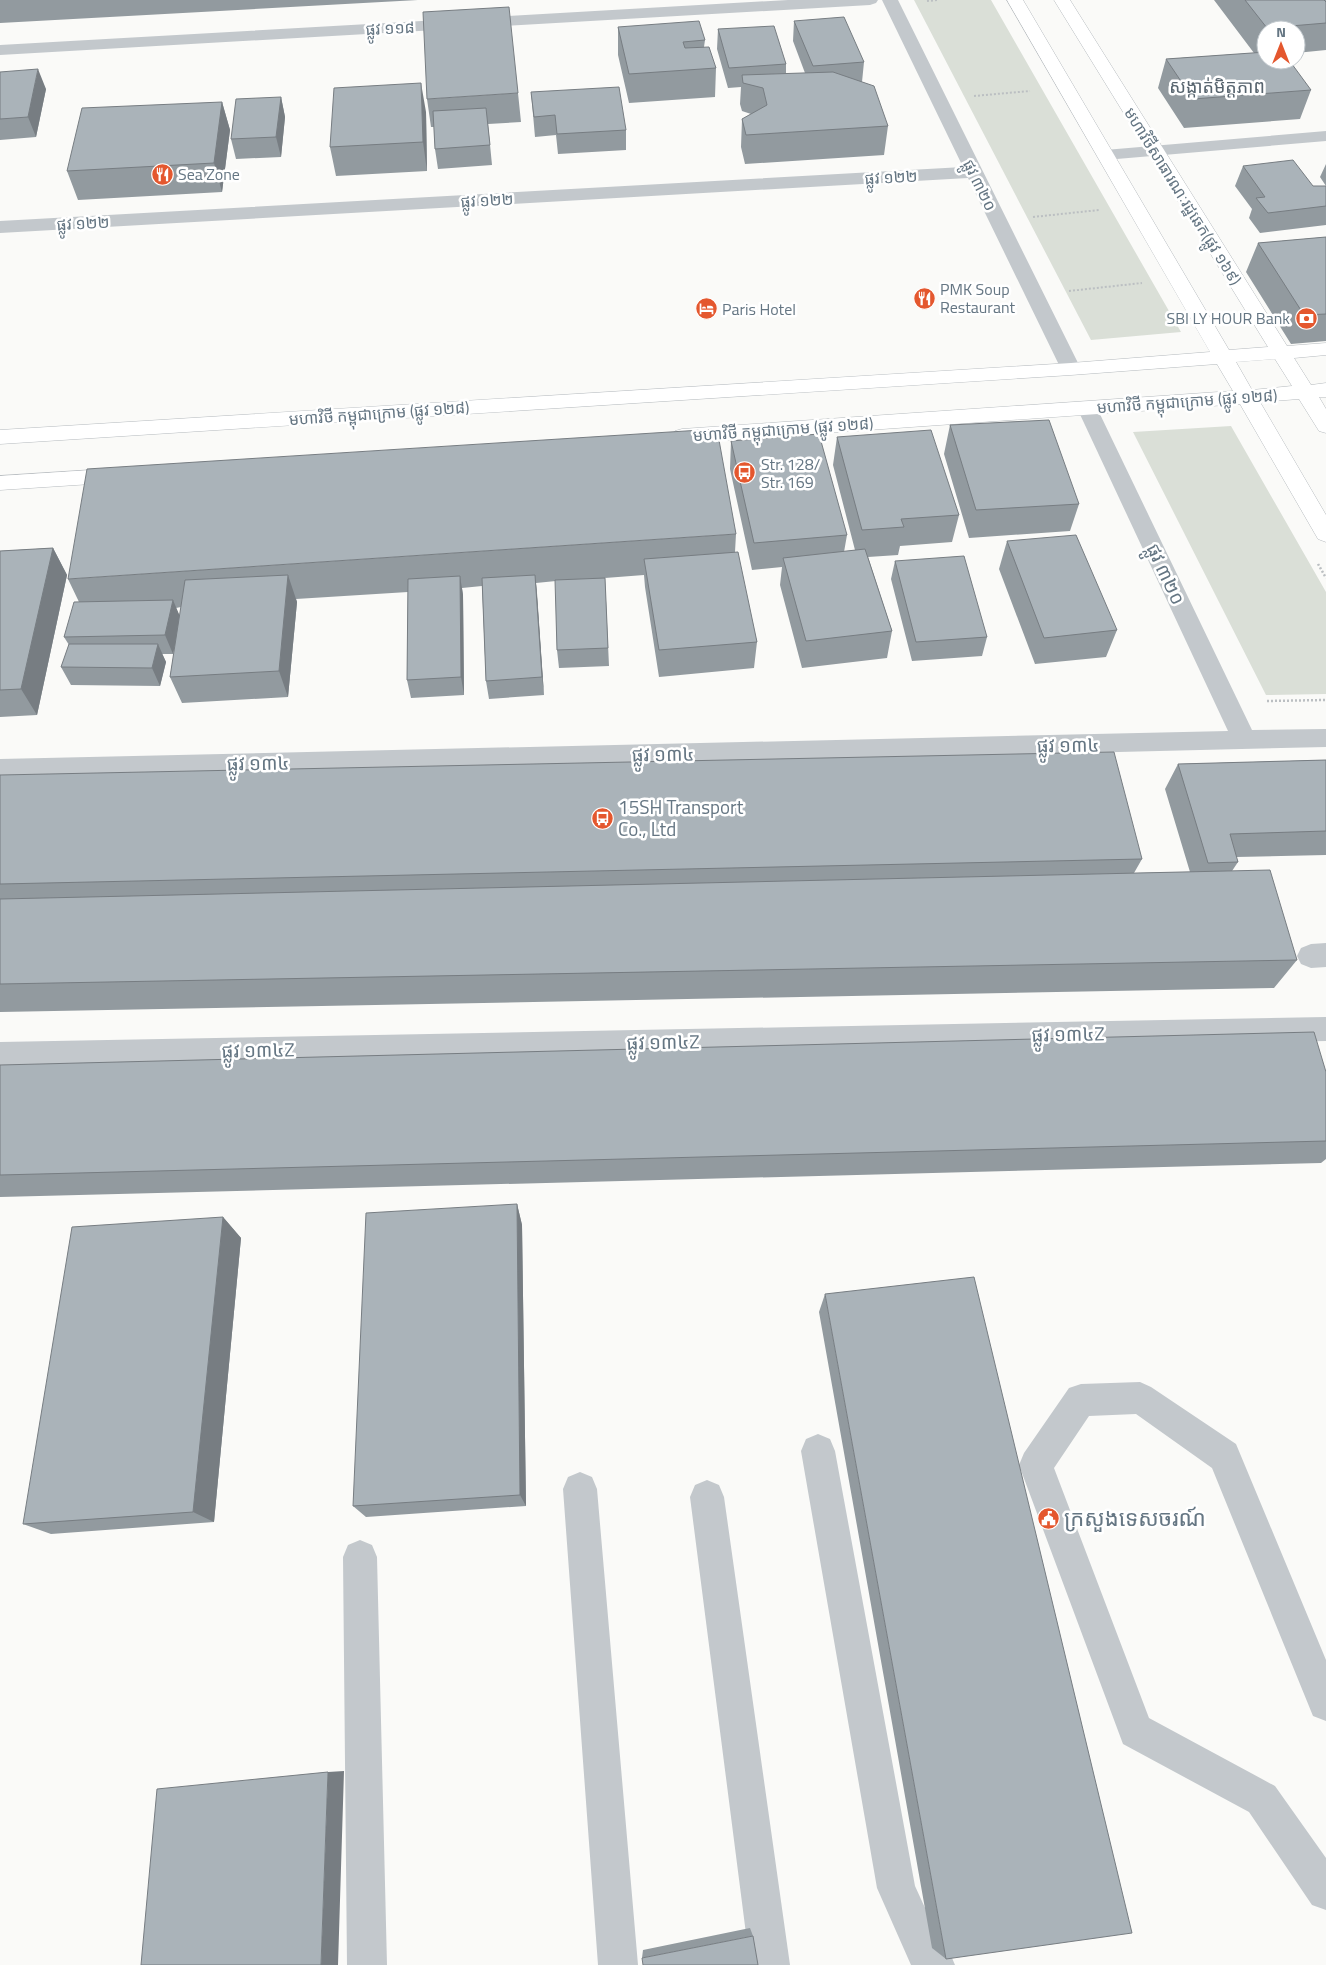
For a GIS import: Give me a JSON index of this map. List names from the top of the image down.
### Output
{
  "streets": {
    "main road": ["មហាវិថីសាធារណៈរដ្ឋឆេក(ផ្លូវ ១៦៩)", "មហាវិថី កម្ពុជាក្រោម (ផ្លូវ ១២៨)"],
    "street": [
      "ផ្លូវ ១១៨",
      "ផ្លូវ ១២២",
      "ផ្លូវ ៣២០",
      "ផ្លូវ ១៣៤",
      "ផ្លូវ ១៣៤Z"
    ]
  },
  "crossings": [
    ["ផ្លូវ ១២២", "ផ្លូវ ៣២០"],
    ["ផ្លូវ ៣២០", "មហាវិថី កម្ពុជាក្រោម (ផ្លូវ ១២៨)"],
    ["ផ្លូវ ៣២០", "ផ្លូវ ១៣៤"],
    ["មហាវិថីសាធារណៈរដ្ឋឆេក(ផ្លូវ ១៦៩)", "មហាវិថី កម្ពុជាក្រោម (ផ្លូវ ១២៨)"]
  ],
  "districts": ["សង្កាត់មិត្តភាព"],
  "places": {
    "restaurant": ["Sea Zone", "PMK Soup Restaurant"],
    "hotel": ["Paris Hotel"],
    "bank": ["SBI LY HOUR Bank"],
    "bus stop": ["Str. 128/ Str. 169", "15SH Transport Co., Ltd"],
    "public building": ["ក្រសួងទេសចរណ៍"]
  },
  "north": "top"
}
